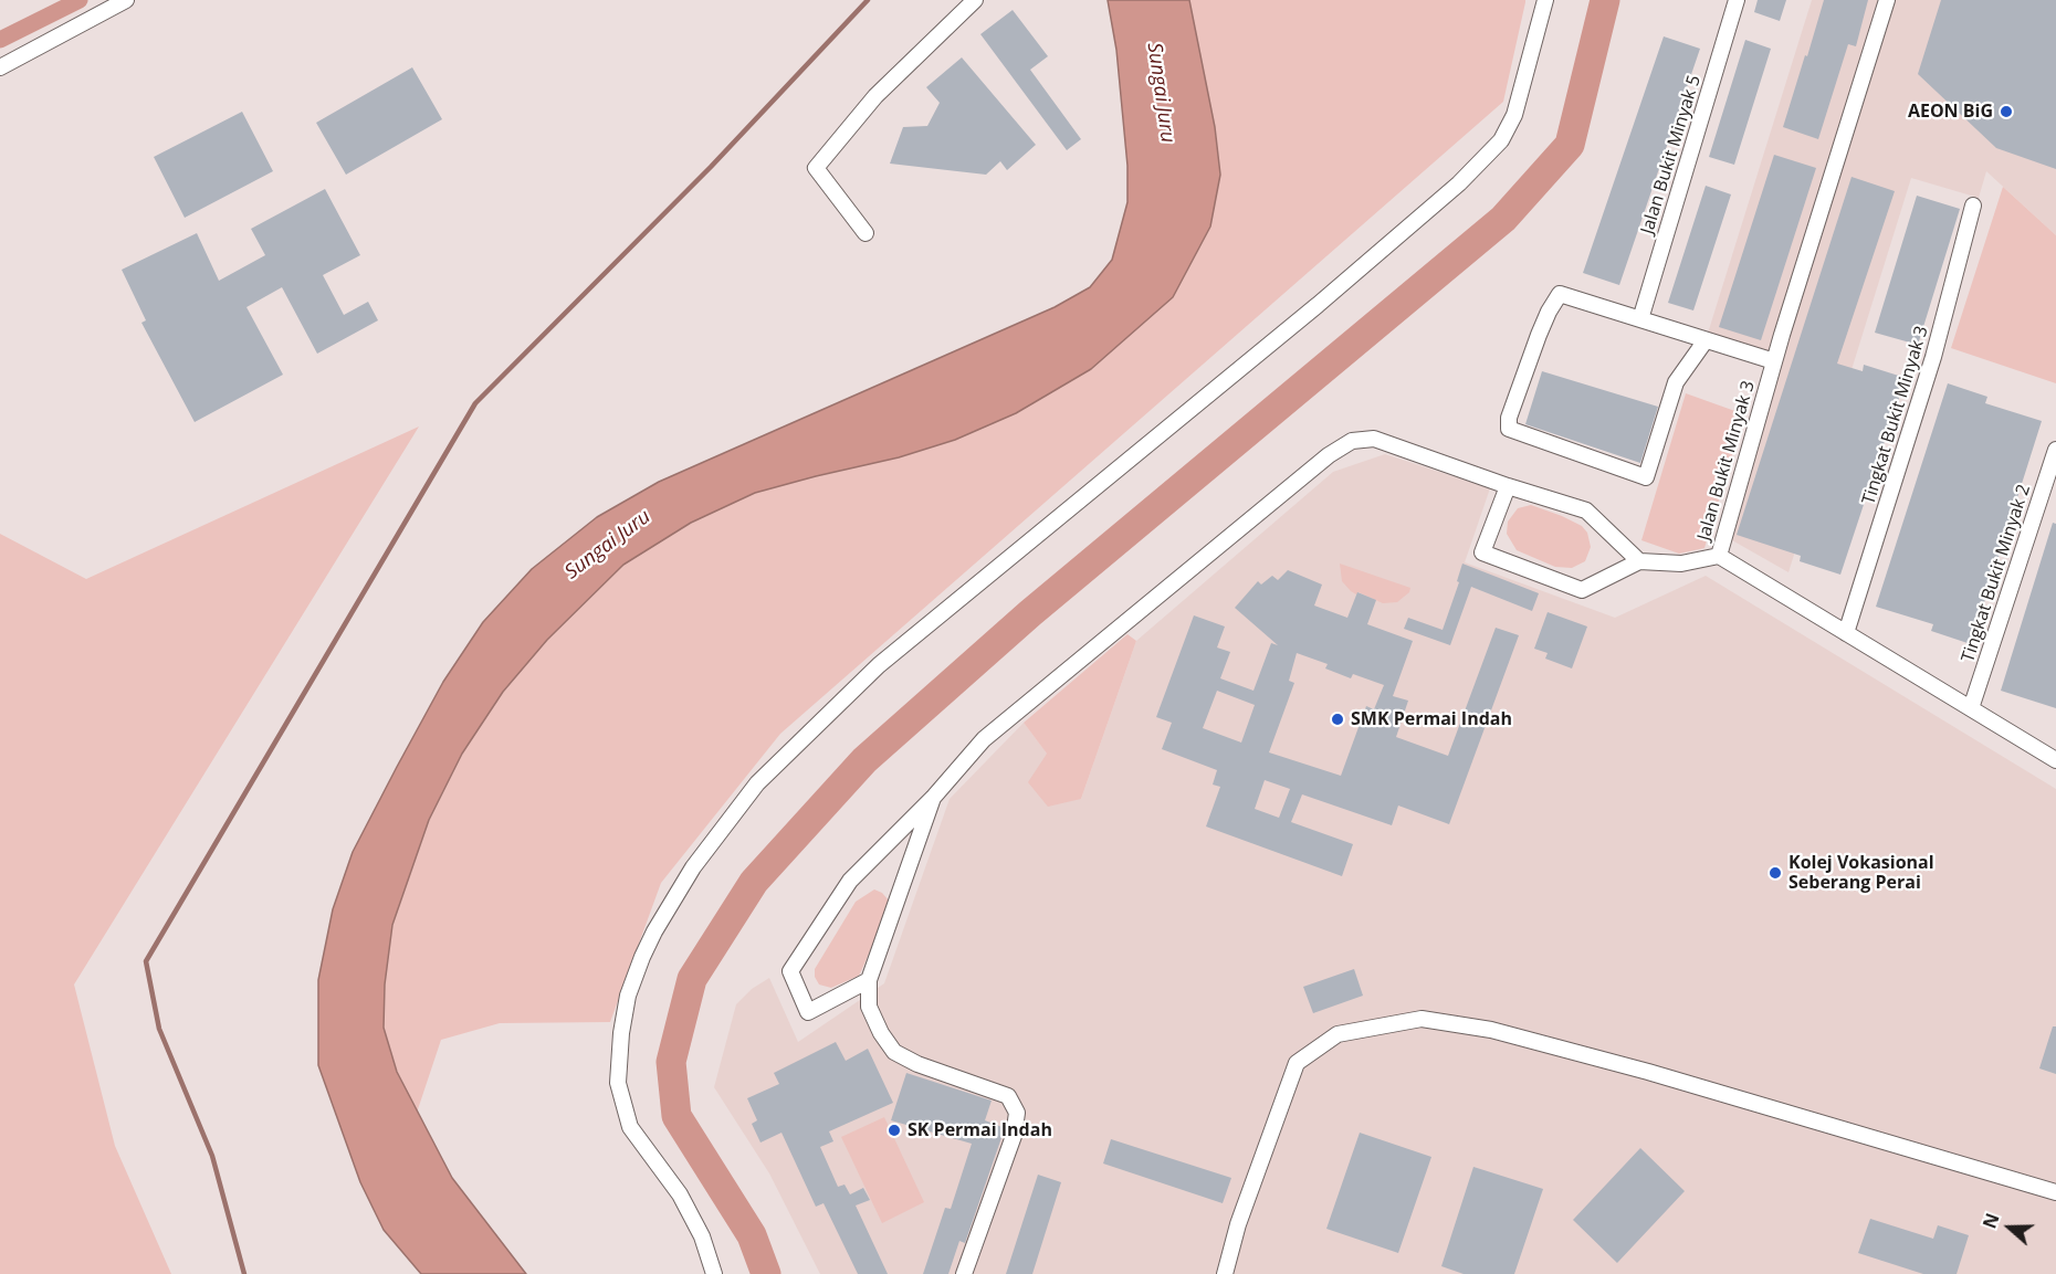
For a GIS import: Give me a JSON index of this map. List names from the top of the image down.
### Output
{
  "streets": {
    "street": [
      "Jalan Bukit Minyak 5",
      "Tingkat Bukit Minyak 3",
      "Jalan Bukit Minyak 3",
      "Tingkat Bukit Minyak 2"
    ]
  },
  "crossings": [
    ["Tingkat Bukit Minyak 3", "Jalan Bukit Minyak 3"],
    ["Jalan Bukit Minyak 3", "Tingkat Bukit Minyak 2"]
  ],
  "water": ["Sungai Juru"],
  "places": [
    "AEON BiG",
    "SMK Permai Indah",
    "Kolej Vokasional Seberang Perai",
    "SK Permai Indah"
  ],
  "north": "left"
}
